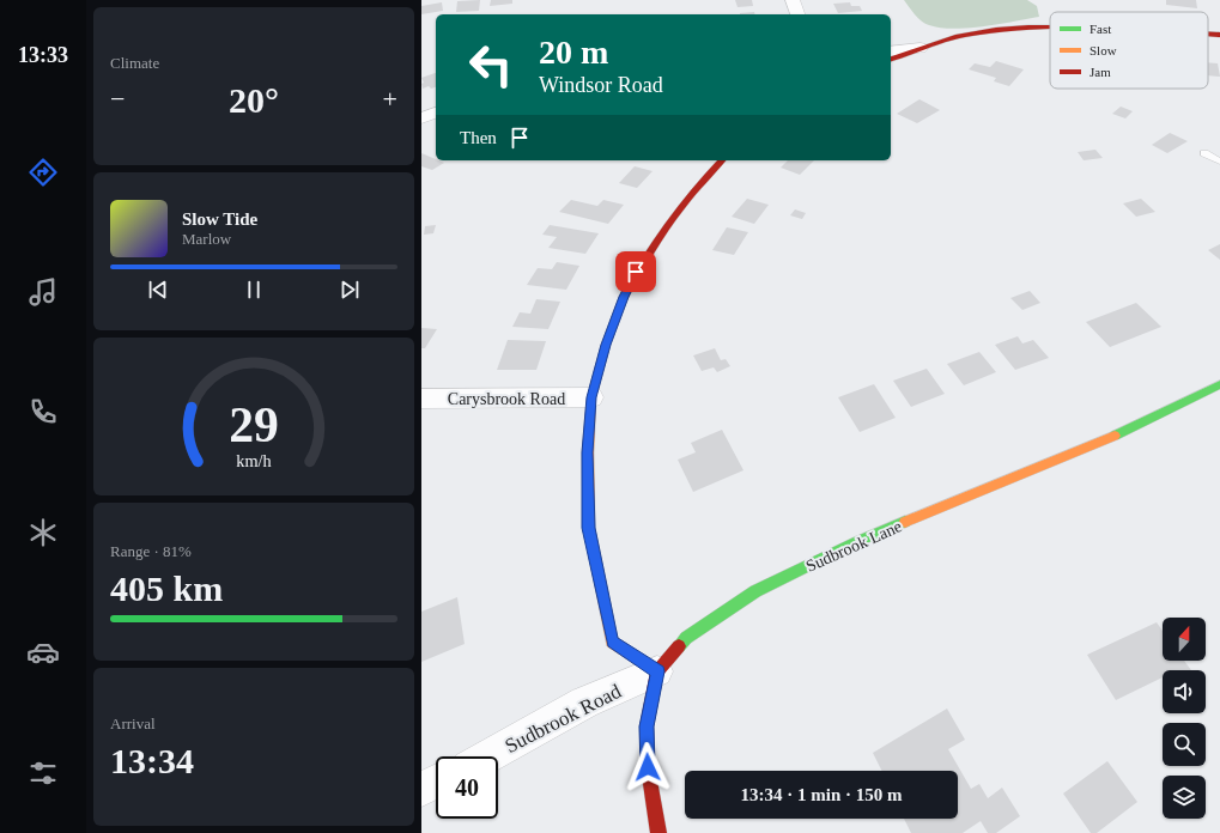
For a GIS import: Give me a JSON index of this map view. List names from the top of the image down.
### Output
{
  "streets": {
    "street": ["Carysbrook Road", "Sudbrook Lane", "Sudbrook Road"]
  },
  "crossings": [
    ["Sudbrook Lane", "Sudbrook Road"]
  ],
  "legend": ["Fast", "Slow", "Jam"],
  "north": "top",
  "page": {
    "tabs": "13:33",
    "tile": [
      "Climate",
      ["Range · 81%", "405 km"],
      ["Arrival", "13:34"]
    ],
    "turn": ["20 m", "Windsor Road"],
    "heat": ["−", "20°", "+"],
    "then": "Then",
    "song": ["Slow Tide", "Marlow"],
    "limit": "40",
    "trip": "13:34 · 1 min · 150 m",
    "gauge": ["29", "km/h"]
  }
}
